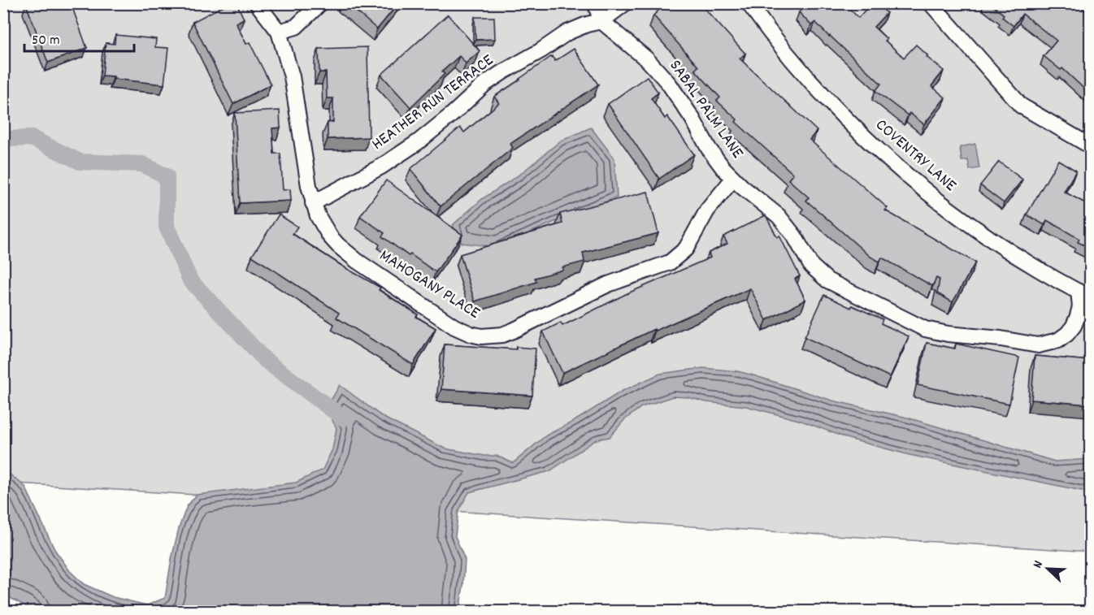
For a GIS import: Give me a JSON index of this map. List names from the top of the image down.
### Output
{
  "streets": {
    "street": [
      "HEATHER RUN TERRACE",
      "SABAL PALM LANE",
      "COVENTRY LANE",
      "MAHOGANY PLACE"
    ]
  },
  "crossings": [
    ["HEATHER RUN TERRACE", "SABAL PALM LANE"],
    ["HEATHER RUN TERRACE", "MAHOGANY PLACE"],
    ["SABAL PALM LANE", "COVENTRY LANE"],
    ["SABAL PALM LANE", "MAHOGANY PLACE"]
  ],
  "scale_bar": "50 m",
  "north": "top left"
}
